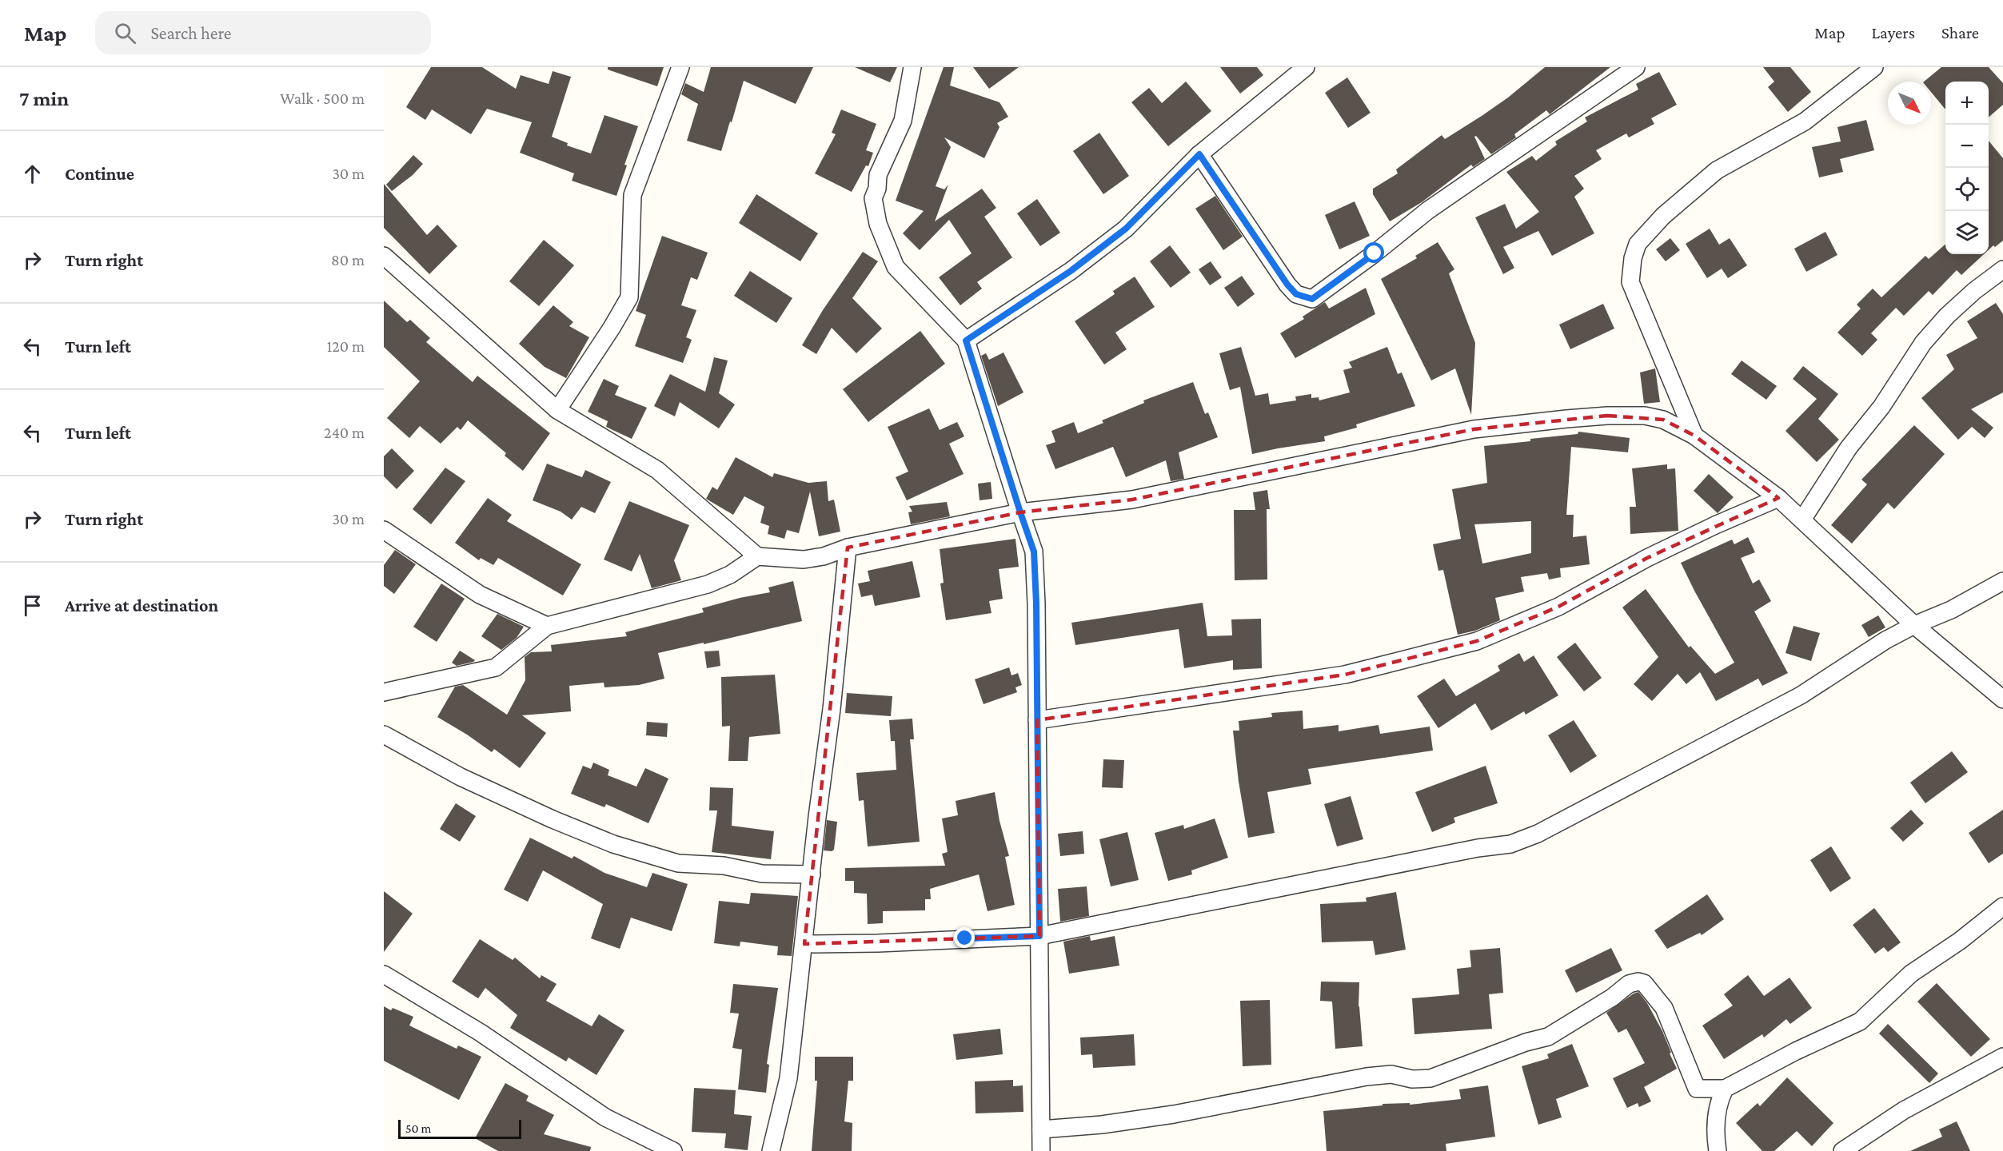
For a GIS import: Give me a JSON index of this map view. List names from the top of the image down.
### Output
{
  "scale_bar": "50 m",
  "north": "bottom right",
  "page": {
    "header": "Map",
    "search": "Search here",
    "nav": ["Map", "Layers", "Share"],
    "heading": ["7 min", "Walk · 500 m"],
    "map_buttons": ["+", "−"],
    "list": [
      ["Continue", "30 m"],
      ["Turn right", "80 m"],
      ["Turn left", "120 m"],
      ["Turn left", "240 m"],
      ["Turn right", "30 m"],
      "Arrive at destination"
    ],
    "scale": "50 m"
  }
}
